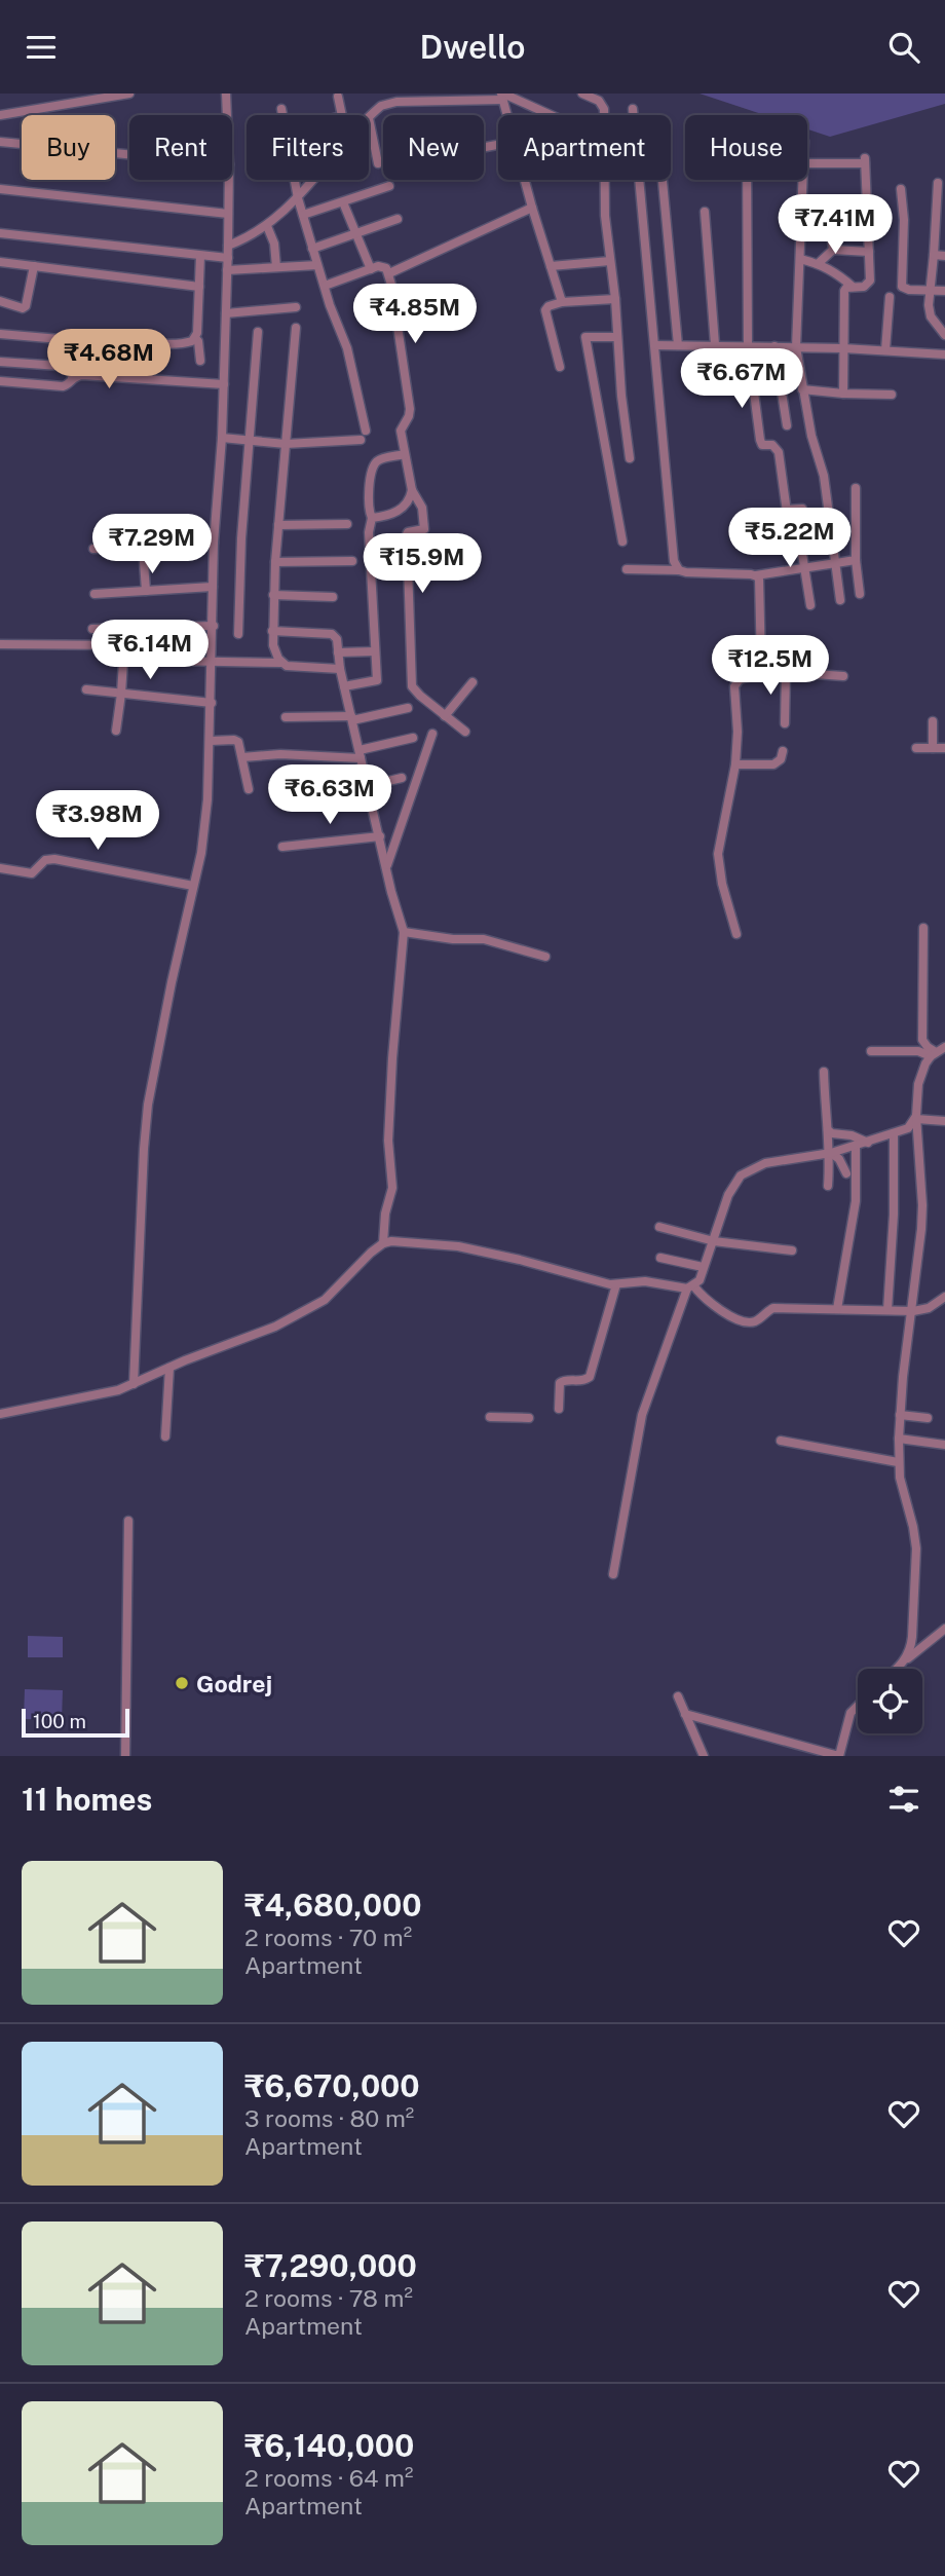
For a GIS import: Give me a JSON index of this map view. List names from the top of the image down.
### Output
{
  "places": ["Godrej"],
  "scale_bar": "100 m",
  "page": {
    "header": "Dwello",
    "chip": [
      "Buy",
      "Rent",
      "Filters",
      "New",
      "Apartment",
      "House"
    ],
    "price": [
      "₹7.41M",
      "₹4.85M",
      "₹4.68M",
      "₹6.67M",
      "₹5.22M",
      "₹7.29M",
      "₹15.9M",
      "₹6.14M",
      "₹12.5M",
      "₹6.63M",
      "₹3.98M"
    ],
    "scale": "100 m",
    "heading": "11 homes",
    "list": [
      {
        "name": "₹4,680,000",
        "note": "2 rooms · 70 m² · Apartment"
      },
      {
        "name": "₹6,670,000",
        "note": "3 rooms · 80 m² · Apartment"
      },
      {
        "name": "₹7,290,000",
        "note": "2 rooms · 78 m² · Apartment"
      },
      {
        "name": "₹6,140,000",
        "note": "2 rooms · 64 m² · Apartment"
      }
    ]
  }
}
